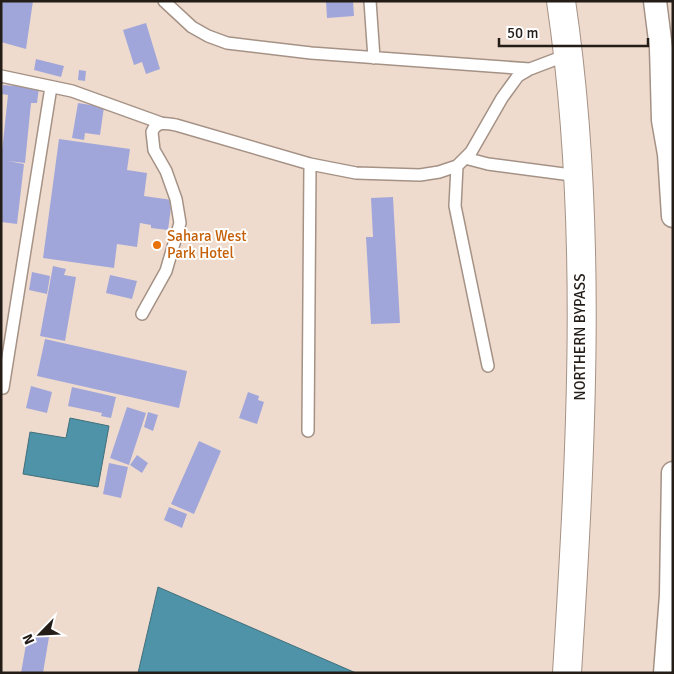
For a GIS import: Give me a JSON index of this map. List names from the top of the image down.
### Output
{
  "streets": {
    "main road": ["NORTHERN BYPASS"]
  },
  "places": ["Sahara West Park Hotel"],
  "scale_bar": "50 m",
  "north": "bottom left"
}
